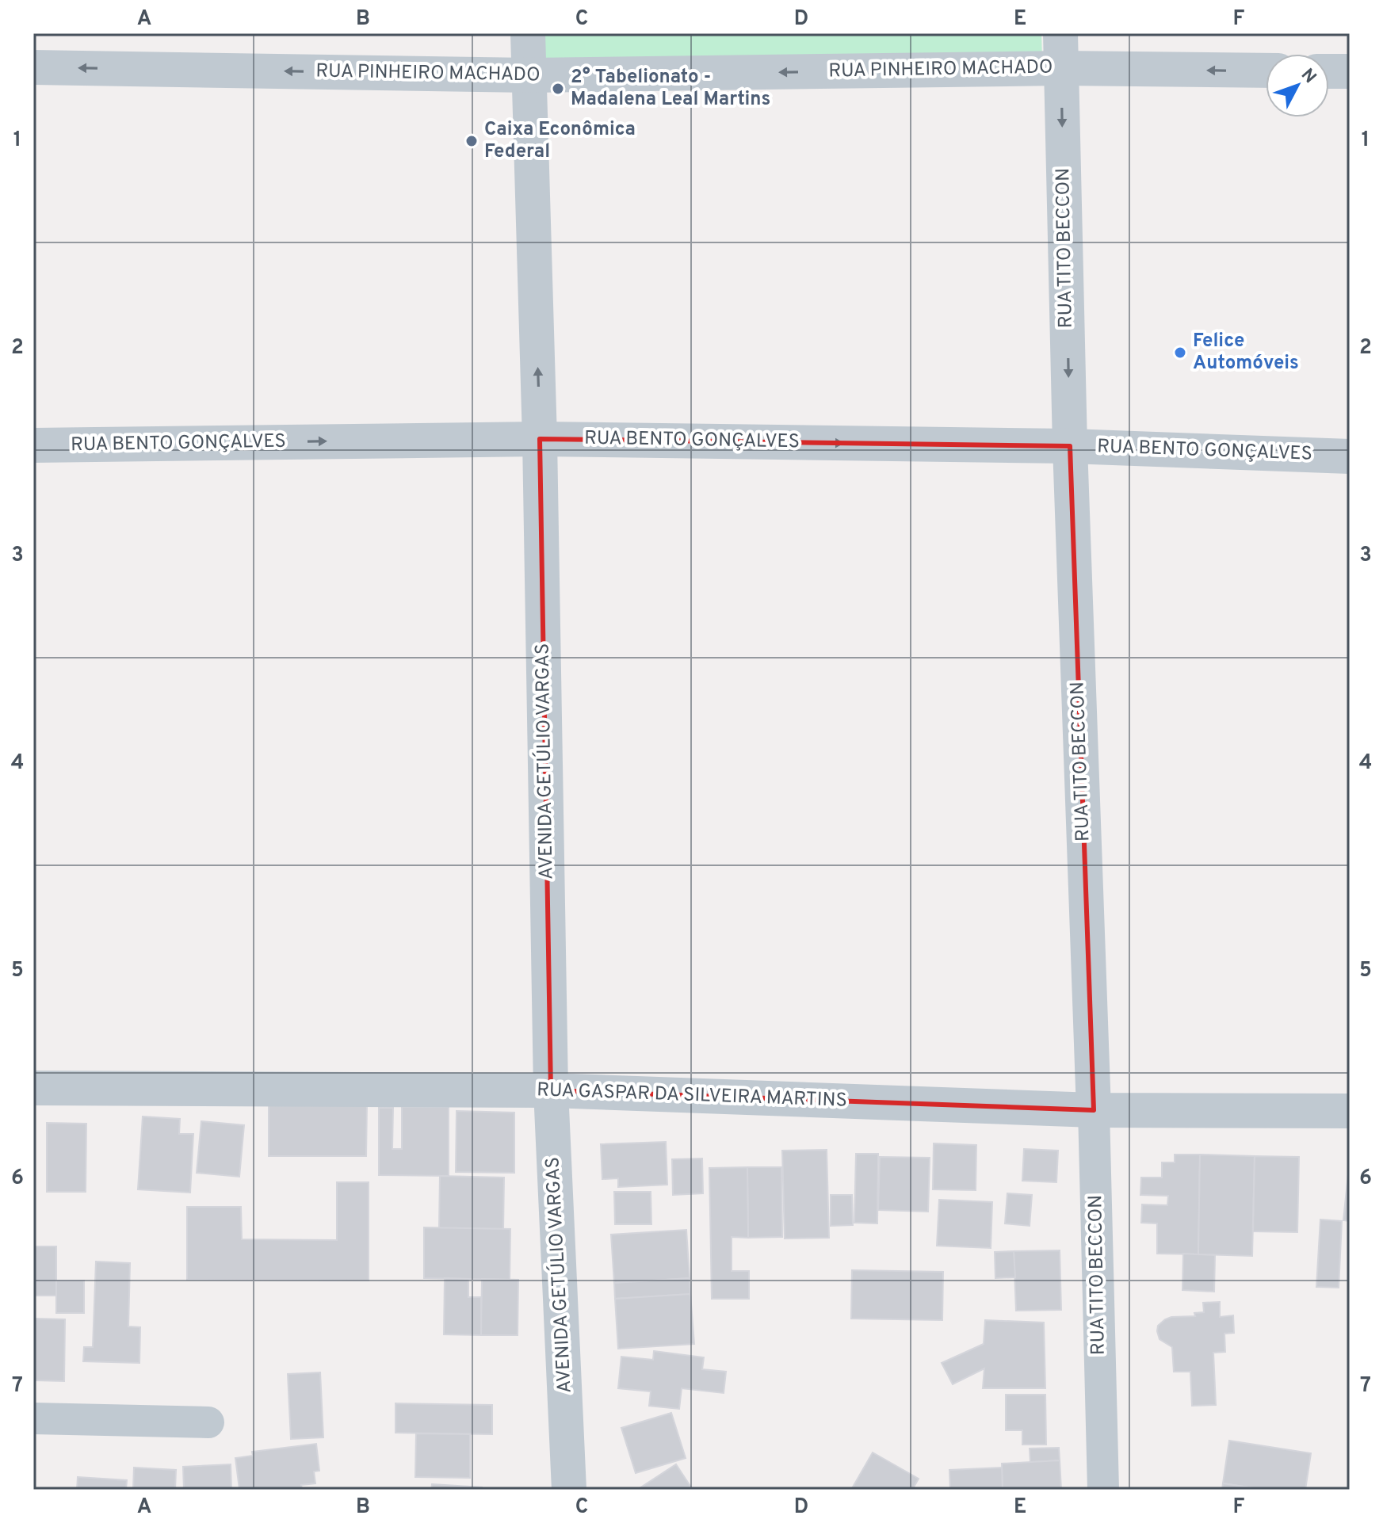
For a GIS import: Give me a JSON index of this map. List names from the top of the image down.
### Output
{
  "streets": {
    "street": [
      "RUA PINHEIRO MACHADO",
      "RUA TITO BECCON",
      "RUA BENTO GONÇALVES",
      "AVENIDA GETÚLIO VARGAS",
      "RUA GASPAR DA SILVEIRA MARTINS"
    ]
  },
  "crossings": [
    ["RUA PINHEIRO MACHADO", "RUA TITO BECCON"],
    ["RUA PINHEIRO MACHADO", "AVENIDA GETÚLIO VARGAS"],
    ["RUA TITO BECCON", "RUA BENTO GONÇALVES"],
    ["RUA TITO BECCON", "RUA GASPAR DA SILVEIRA MARTINS"],
    ["RUA BENTO GONÇALVES", "AVENIDA GETÚLIO VARGAS"],
    ["AVENIDA GETÚLIO VARGAS", "RUA GASPAR DA SILVEIRA MARTINS"]
  ],
  "one_way": ["RUA PINHEIRO MACHADO", "RUA BENTO GONÇALVES"],
  "places": ["2° Tabelionato - Madalena Leal Martins", "Caixa Econômica Federal", "Felice Automóveis"],
  "north": "top right",
  "grid": {
    "columns": [
      "A",
      "B",
      "C",
      "D",
      "E",
      "F"
    ],
    "rows": [
      "1",
      "2",
      "3",
      "4",
      "5",
      "6",
      "7"
    ]
  }
}
